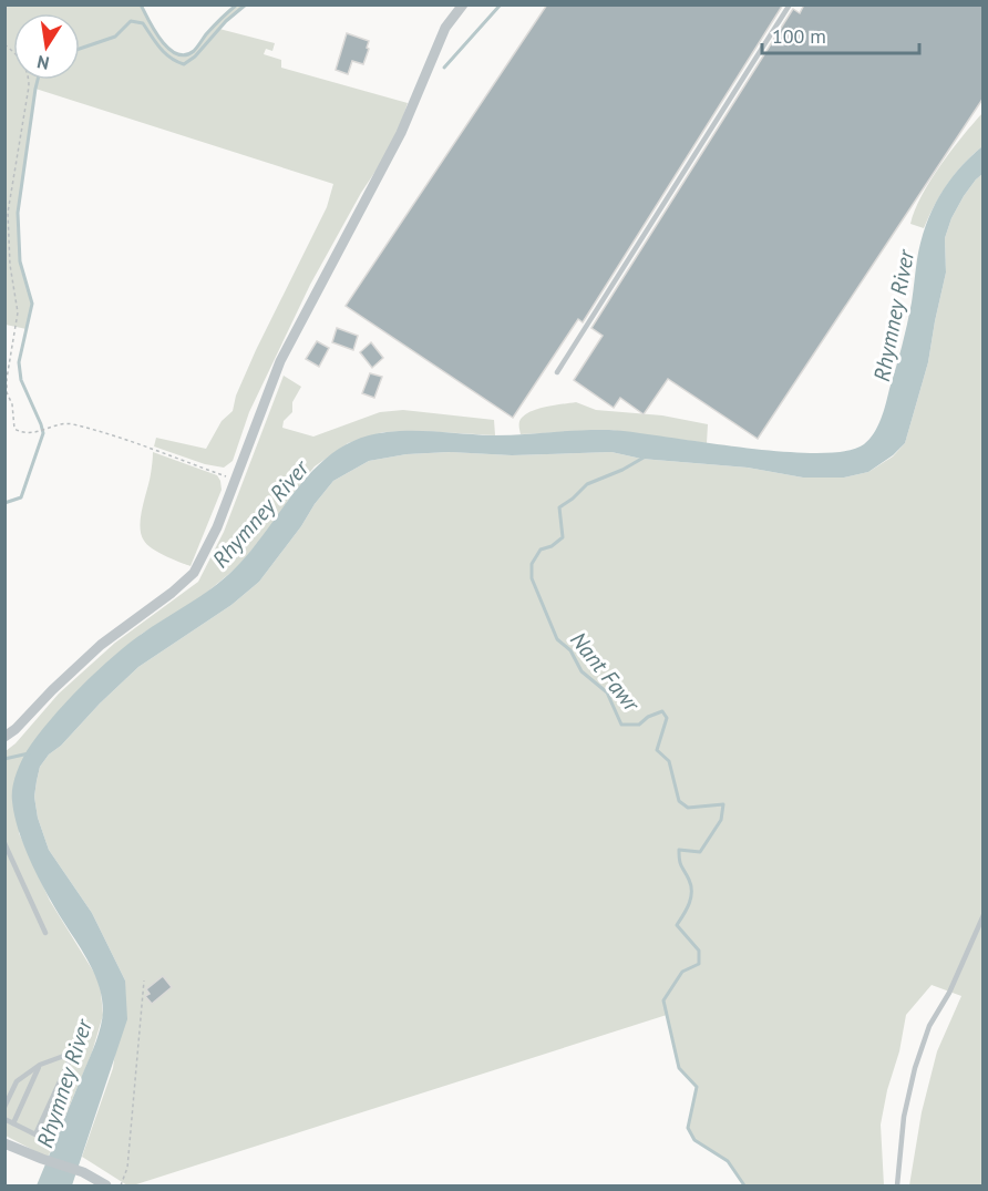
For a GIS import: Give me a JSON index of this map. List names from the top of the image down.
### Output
{
  "water": ["Rhymney River", "Nant Fawr"],
  "scale_bar": "100 m",
  "north": "bottom"
}
